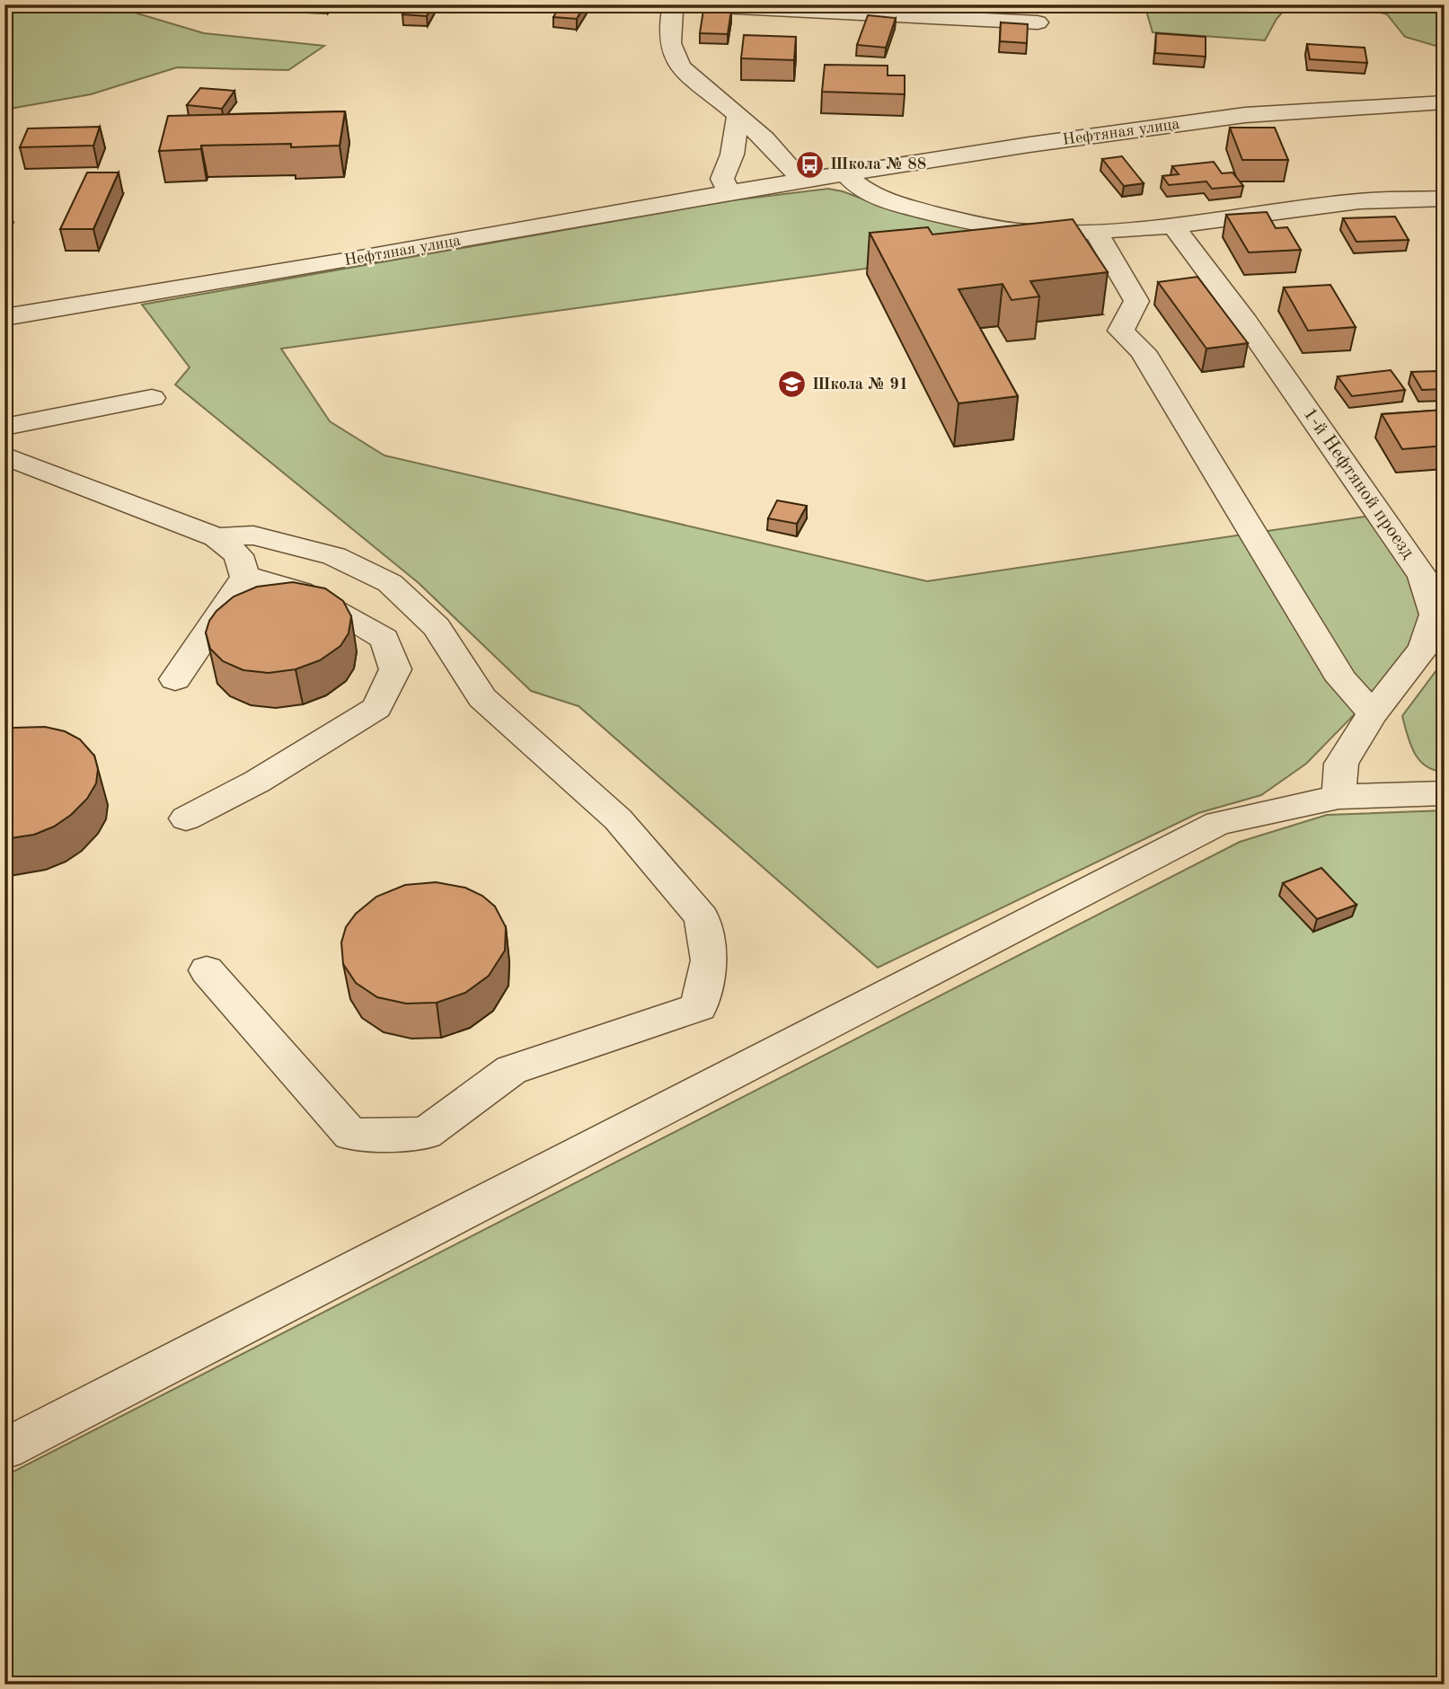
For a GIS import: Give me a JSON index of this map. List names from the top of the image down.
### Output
{
  "streets": {
    "street": ["Нефтяная улица", "1-й Нефтяной проезд"]
  },
  "places": {
    "bus stop": ["Школа № 88"],
    "school or university": ["Школа № 91"]
  }
}
